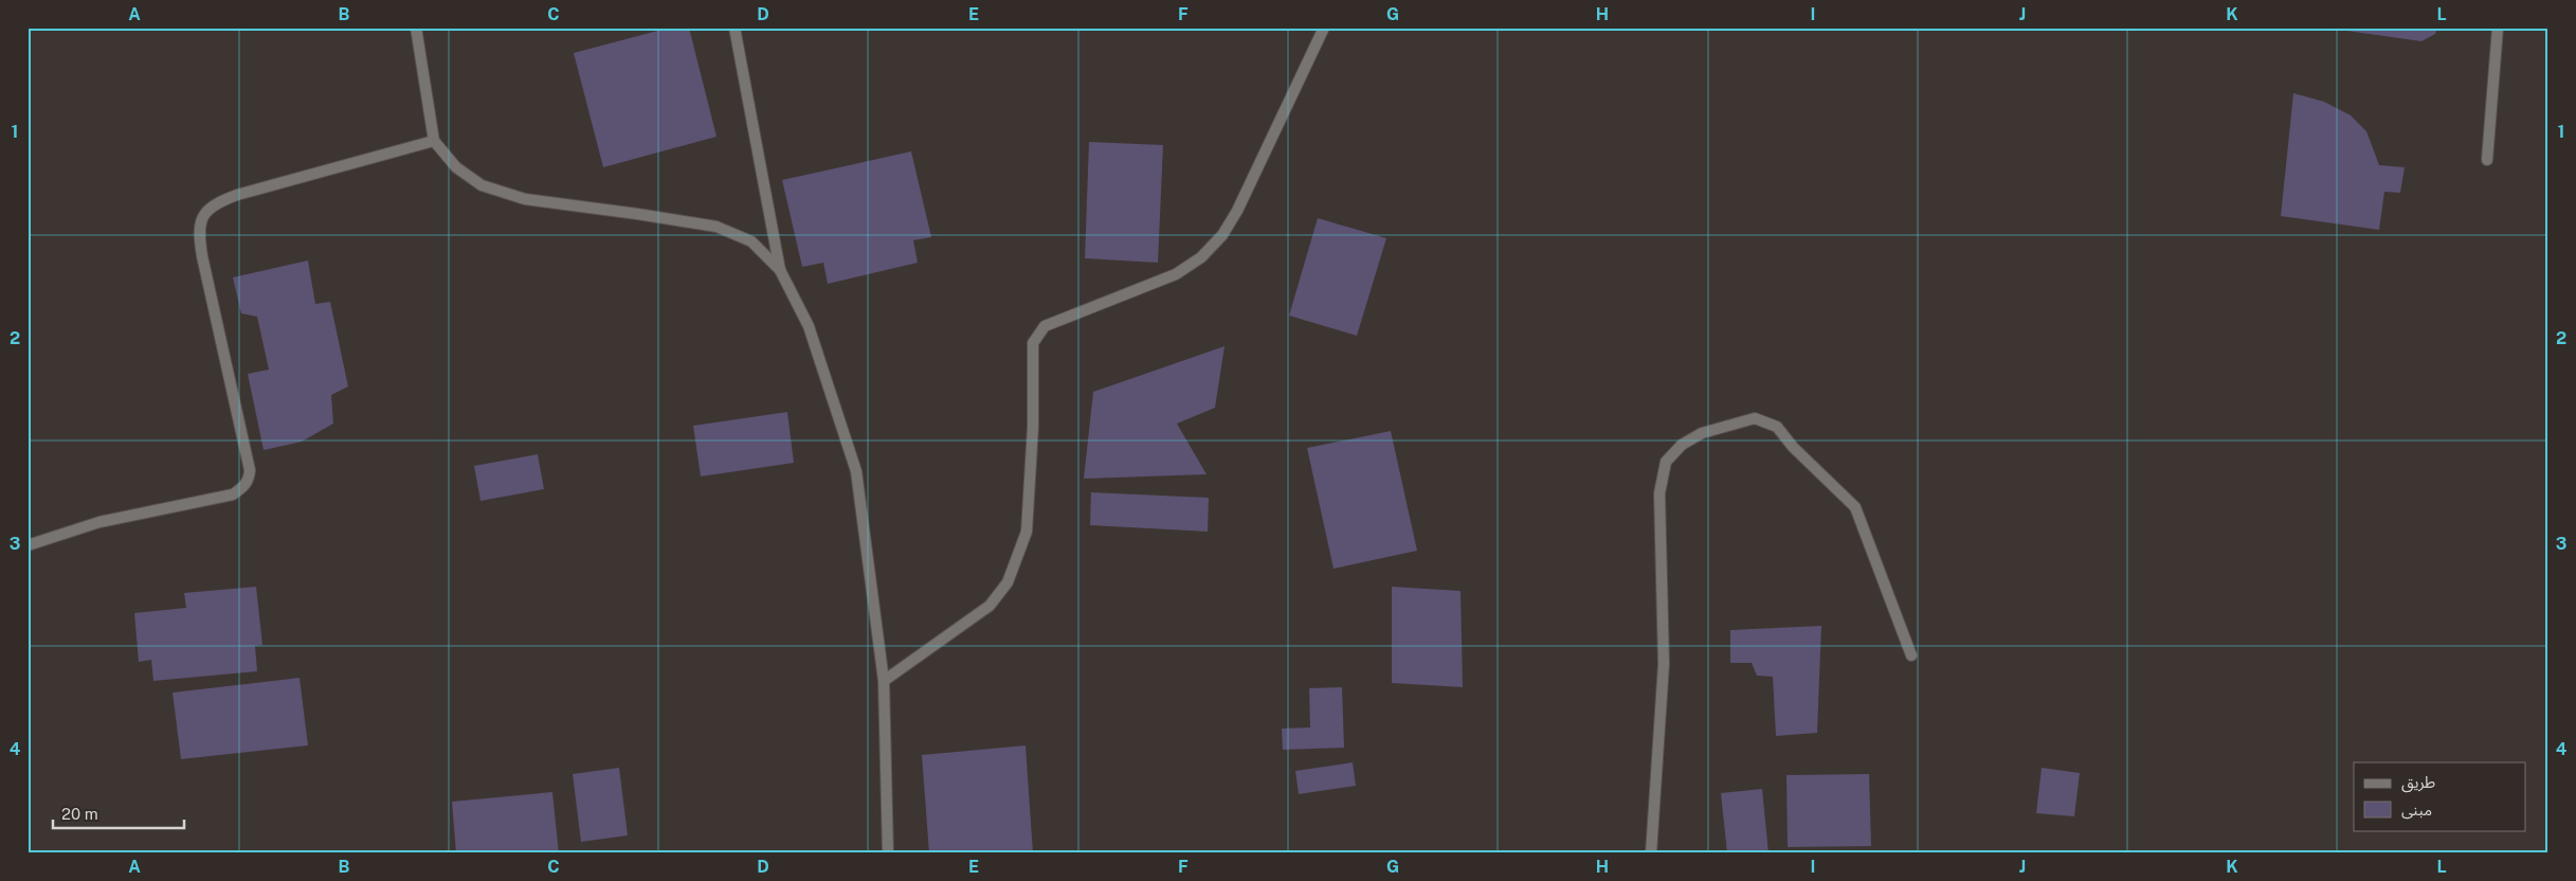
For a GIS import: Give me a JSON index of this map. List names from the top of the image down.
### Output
{
  "legend": ["طريق", "مبنى"],
  "scale_bar": "20 m",
  "grid": {
    "columns": [
      "A",
      "B",
      "C",
      "D",
      "E",
      "F",
      "G",
      "H",
      "I",
      "J",
      "K",
      "L"
    ],
    "rows": [
      "1",
      "2",
      "3",
      "4"
    ]
  }
}
